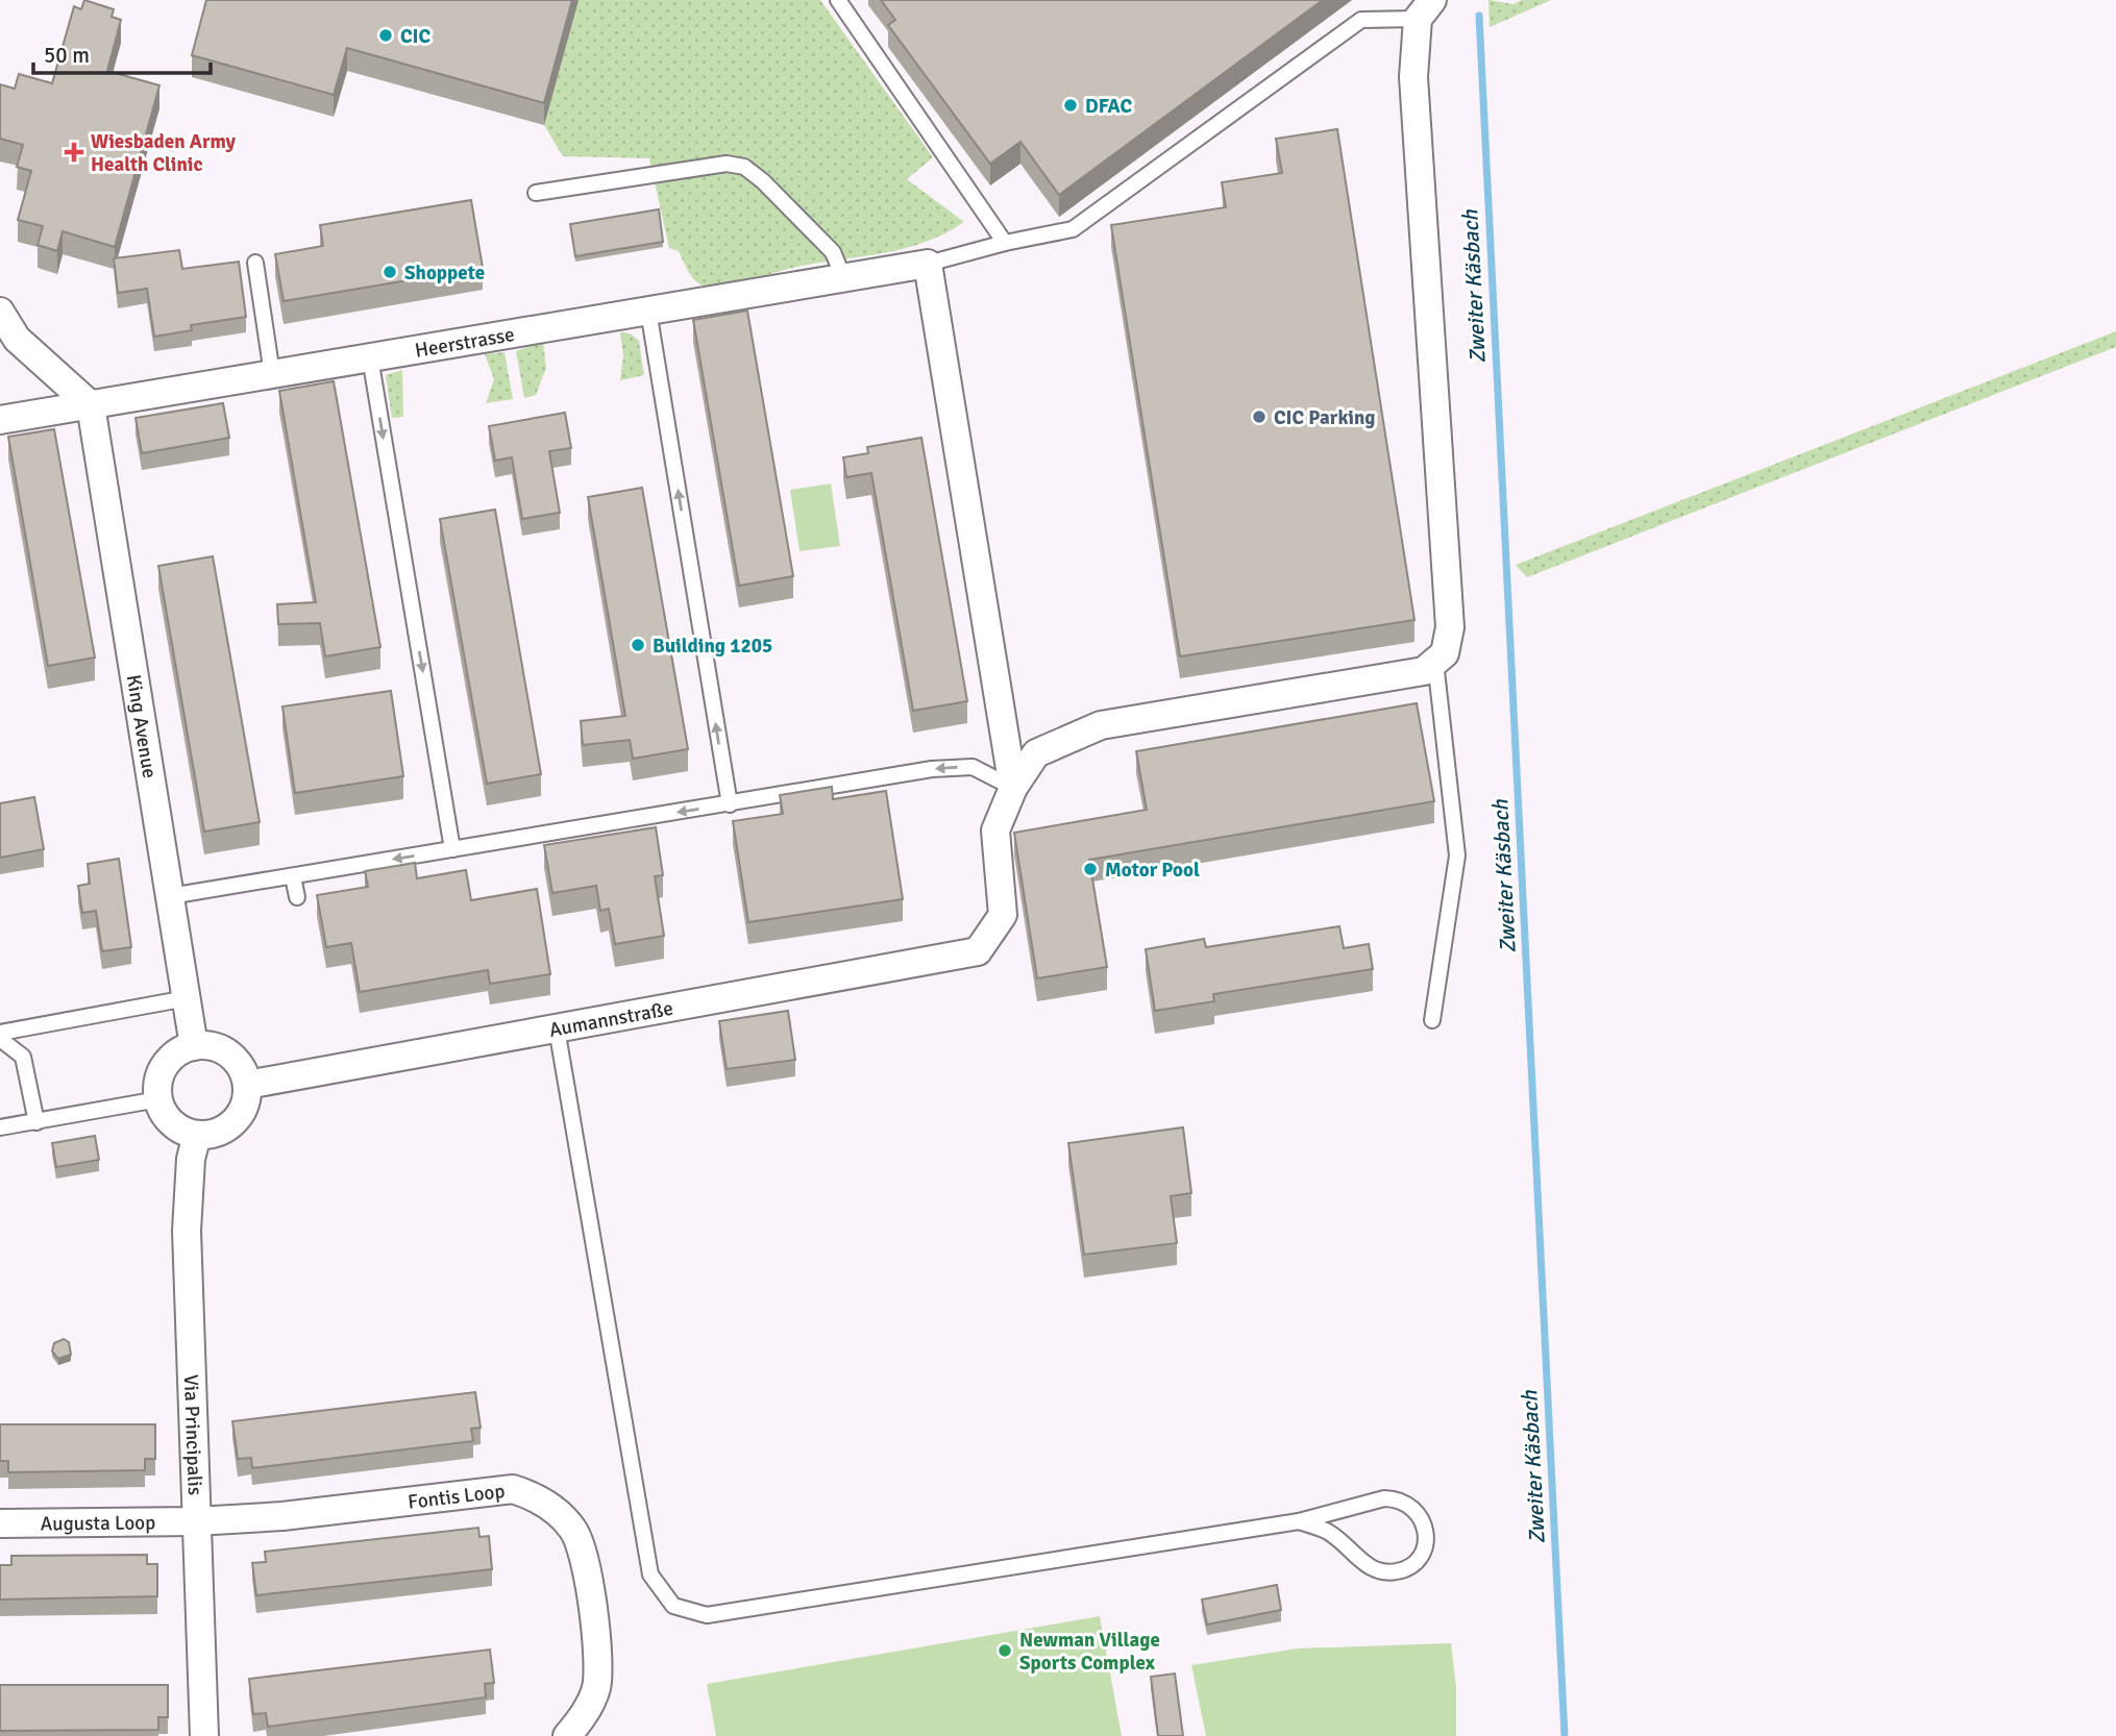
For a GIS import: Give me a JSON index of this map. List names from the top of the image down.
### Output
{
  "streets": {
    "street": [
      "Heerstrasse",
      "King Avenue",
      "Aumannstraße",
      "Via Principalis",
      "Fontis Loop",
      "Augusta Loop"
    ]
  },
  "crossings": [
    ["Heerstrasse", "King Avenue"],
    ["King Avenue", "Aumannstraße"],
    ["King Avenue", "Via Principalis"],
    ["Aumannstraße", "Via Principalis"],
    ["Via Principalis", "Fontis Loop"],
    ["Via Principalis", "Augusta Loop"],
    ["Fontis Loop", "Augusta Loop"]
  ],
  "water": ["Zweiter Käsbach"],
  "places": {
    "other": [
      "CIC",
      "DFAC",
      "Shoppete",
      "CIC Parking",
      "Building 1205",
      "Motor Pool",
      "Newman Village Sports Complex"
    ],
    "health": ["Wiesbaden Army Health Clinic"]
  },
  "scale_bar": "50 m"
}
